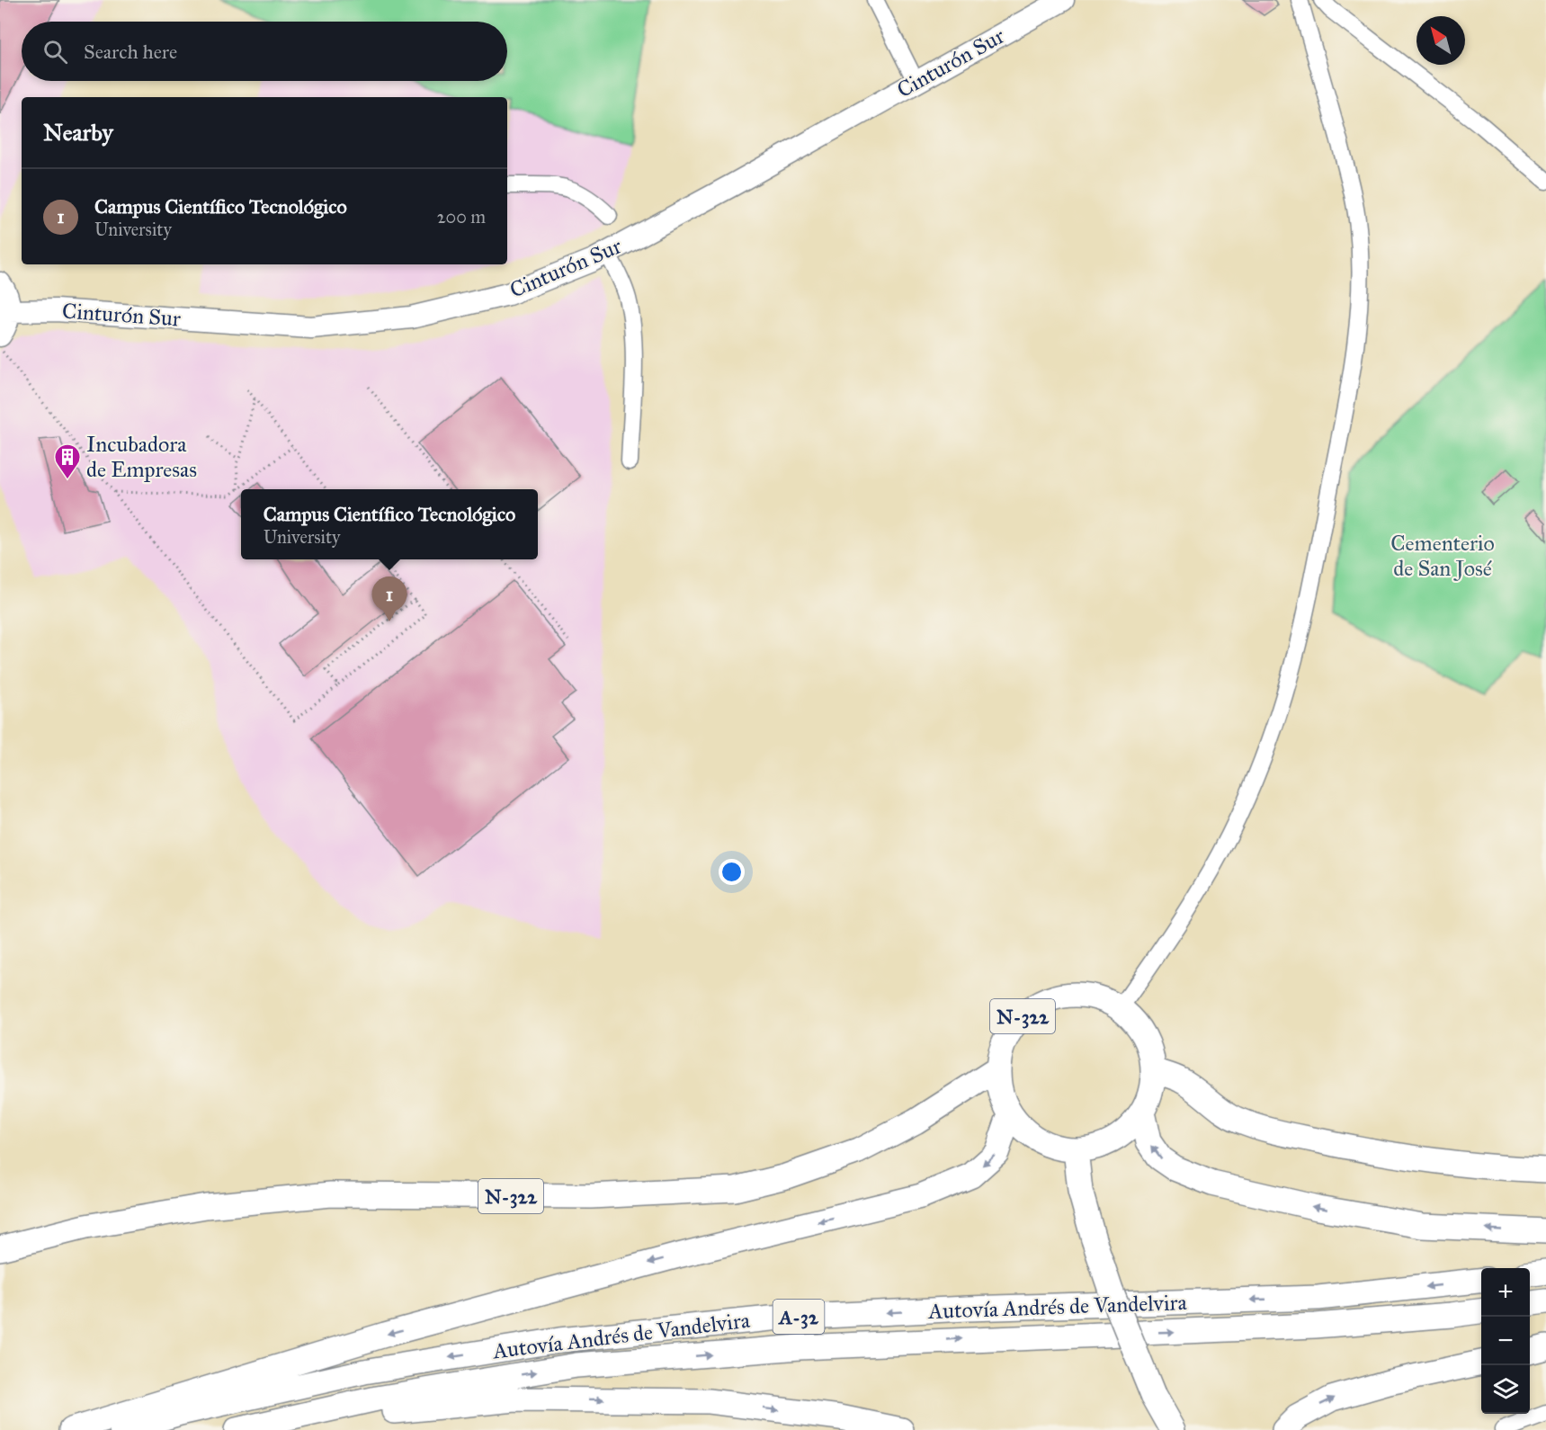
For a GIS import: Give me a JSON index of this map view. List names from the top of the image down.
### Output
{
  "streets": {
    "highway": ["N-322", "Autovía Andrés de Vandelvira", "A-32"],
    "main road": ["Cinturón Sur"]
  },
  "parks": ["Cementerio de San José"],
  "places": {
    "building": ["Incubadora de Empresas"]
  },
  "north": "top left",
  "page": {
    "search": "Search here",
    "heading": "Nearby",
    "list": [
      {
        "mark": "1",
        "name": "Campus Científico Tecnológico",
        "note": "University",
        "value": "200 m"
      }
    ],
    "popup": ["Campus Científico Tecnológico", "University"],
    "pins": "1",
    "map_buttons": ["+", "−"]
  }
}
